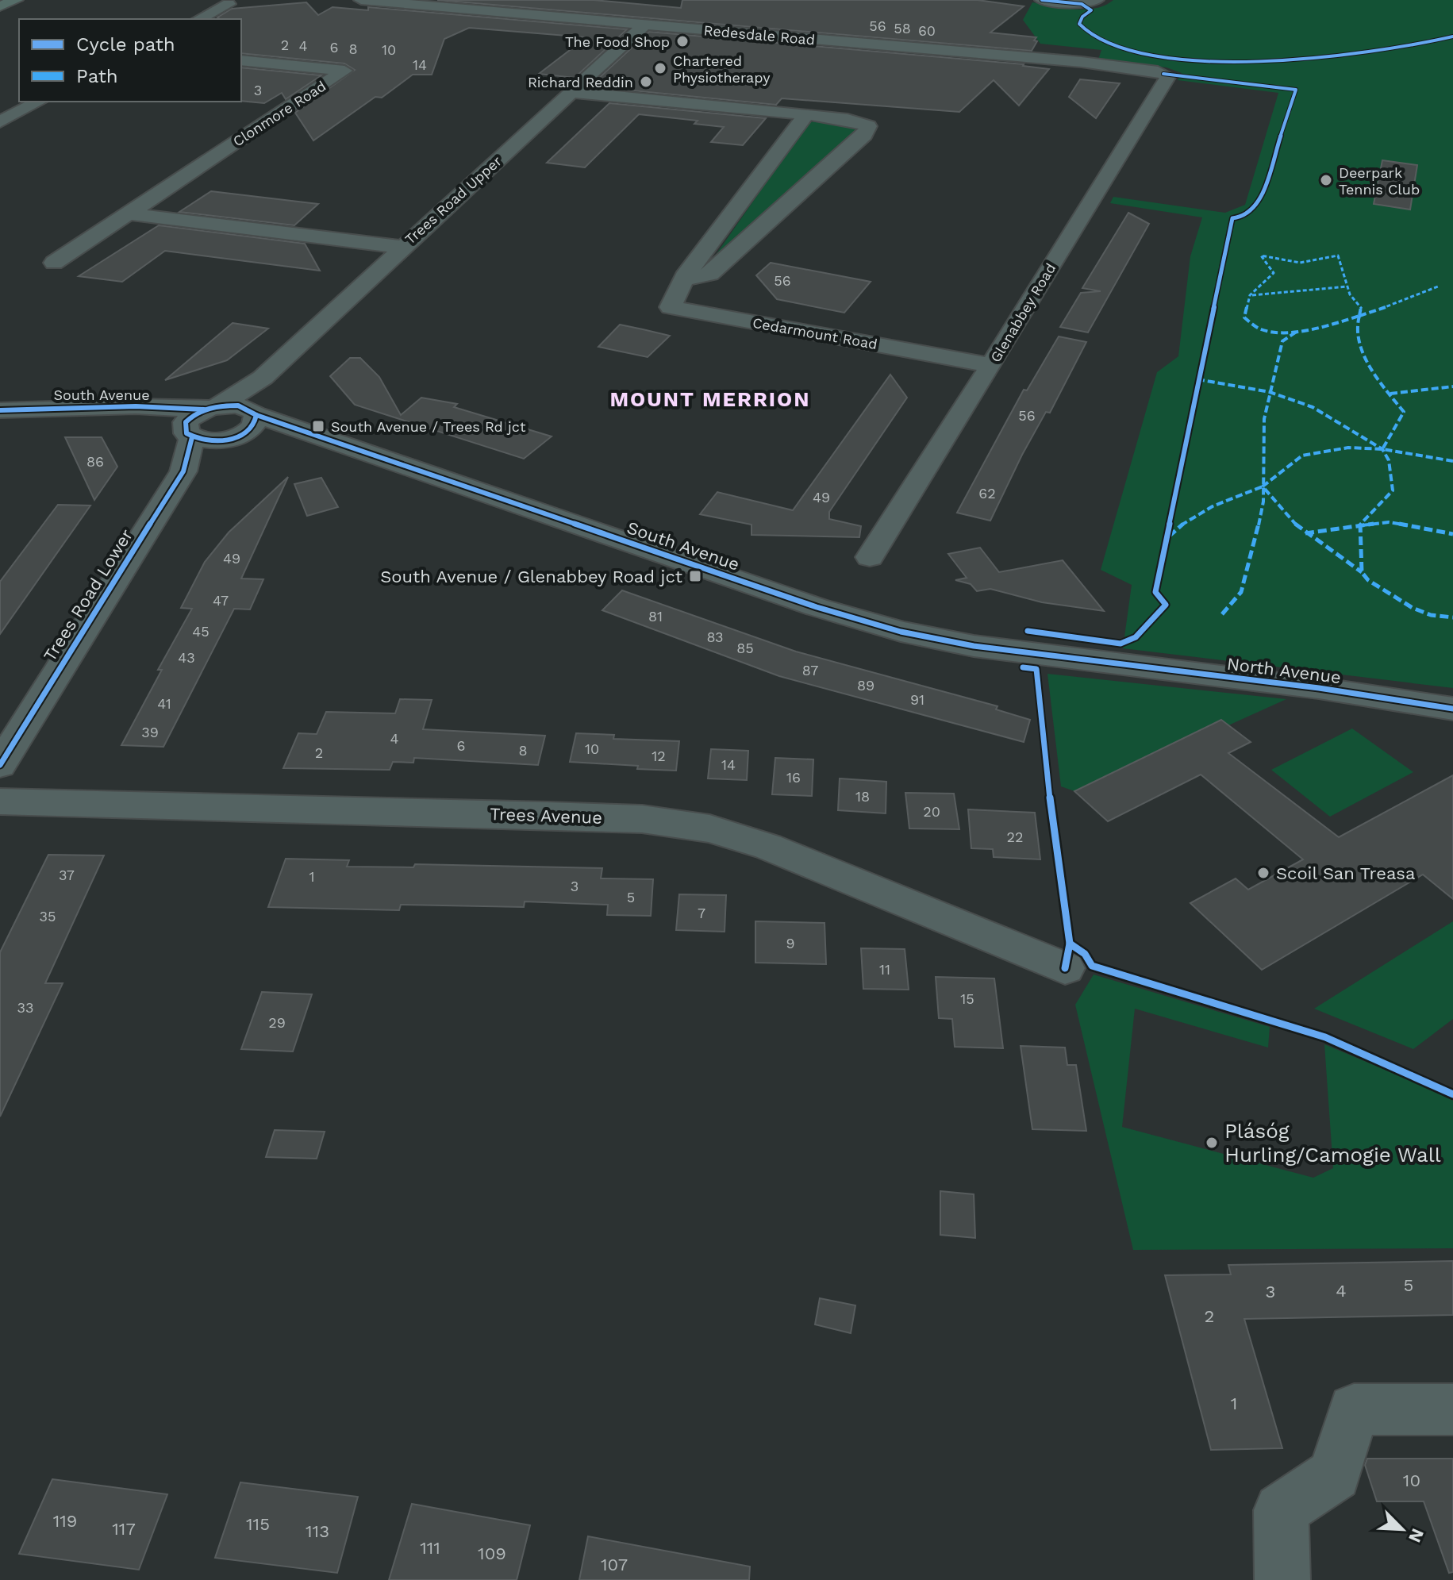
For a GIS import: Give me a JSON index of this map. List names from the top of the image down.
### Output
{
  "streets": {
    "street": [
      "Redesdale Road",
      "Clonmore Road",
      "Trees Road Upper",
      "Glenabbey Road",
      "Cedarmount Road",
      "South Avenue",
      "Trees Road Lower",
      "North Avenue",
      "Trees Avenue"
    ]
  },
  "crossings": [
    ["Redesdale Road", "Trees Road Upper"],
    ["Redesdale Road", "Glenabbey Road"],
    ["Trees Road Upper", "South Avenue"],
    ["Trees Road Upper", "Trees Road Lower"],
    ["Glenabbey Road", "Cedarmount Road"],
    ["South Avenue", "Trees Road Lower"],
    ["South Avenue", "North Avenue"]
  ],
  "districts": ["MOUNT MERRION"],
  "places": {
    "other": [
      "The Food Shop",
      "Chartered Physiotherapy",
      "Richard Reddin",
      "Deerpark Tennis Club",
      "Scoil San Treasa",
      "Plásóg Hurling/Camogie Wall"
    ],
    "transit": ["South Avenue / Trees Rd jct", "South Avenue / Glenabbey Road jct"]
  },
  "house_numbers": [
    "56",
    "58",
    "60",
    "2",
    "4",
    "6",
    "8",
    "10",
    "14",
    "3",
    "56",
    "56",
    "86",
    "62",
    "49",
    "49",
    "47",
    "81",
    "45",
    "83",
    "85",
    "43",
    "87",
    "89",
    "91",
    "41",
    "39",
    "4",
    "6",
    "10",
    "8",
    "2",
    "12",
    "14",
    "16",
    "18",
    "20",
    "22",
    "37",
    "1",
    "3",
    "5",
    "7",
    "35",
    "9",
    "11",
    "15",
    "33",
    "29",
    "5",
    "4",
    "3",
    "2",
    "1",
    "10",
    "119",
    "115",
    "117",
    "113",
    "111",
    "109",
    "107"
  ],
  "legend": ["Cycle path", "Path"],
  "north": "bottom right"
}
